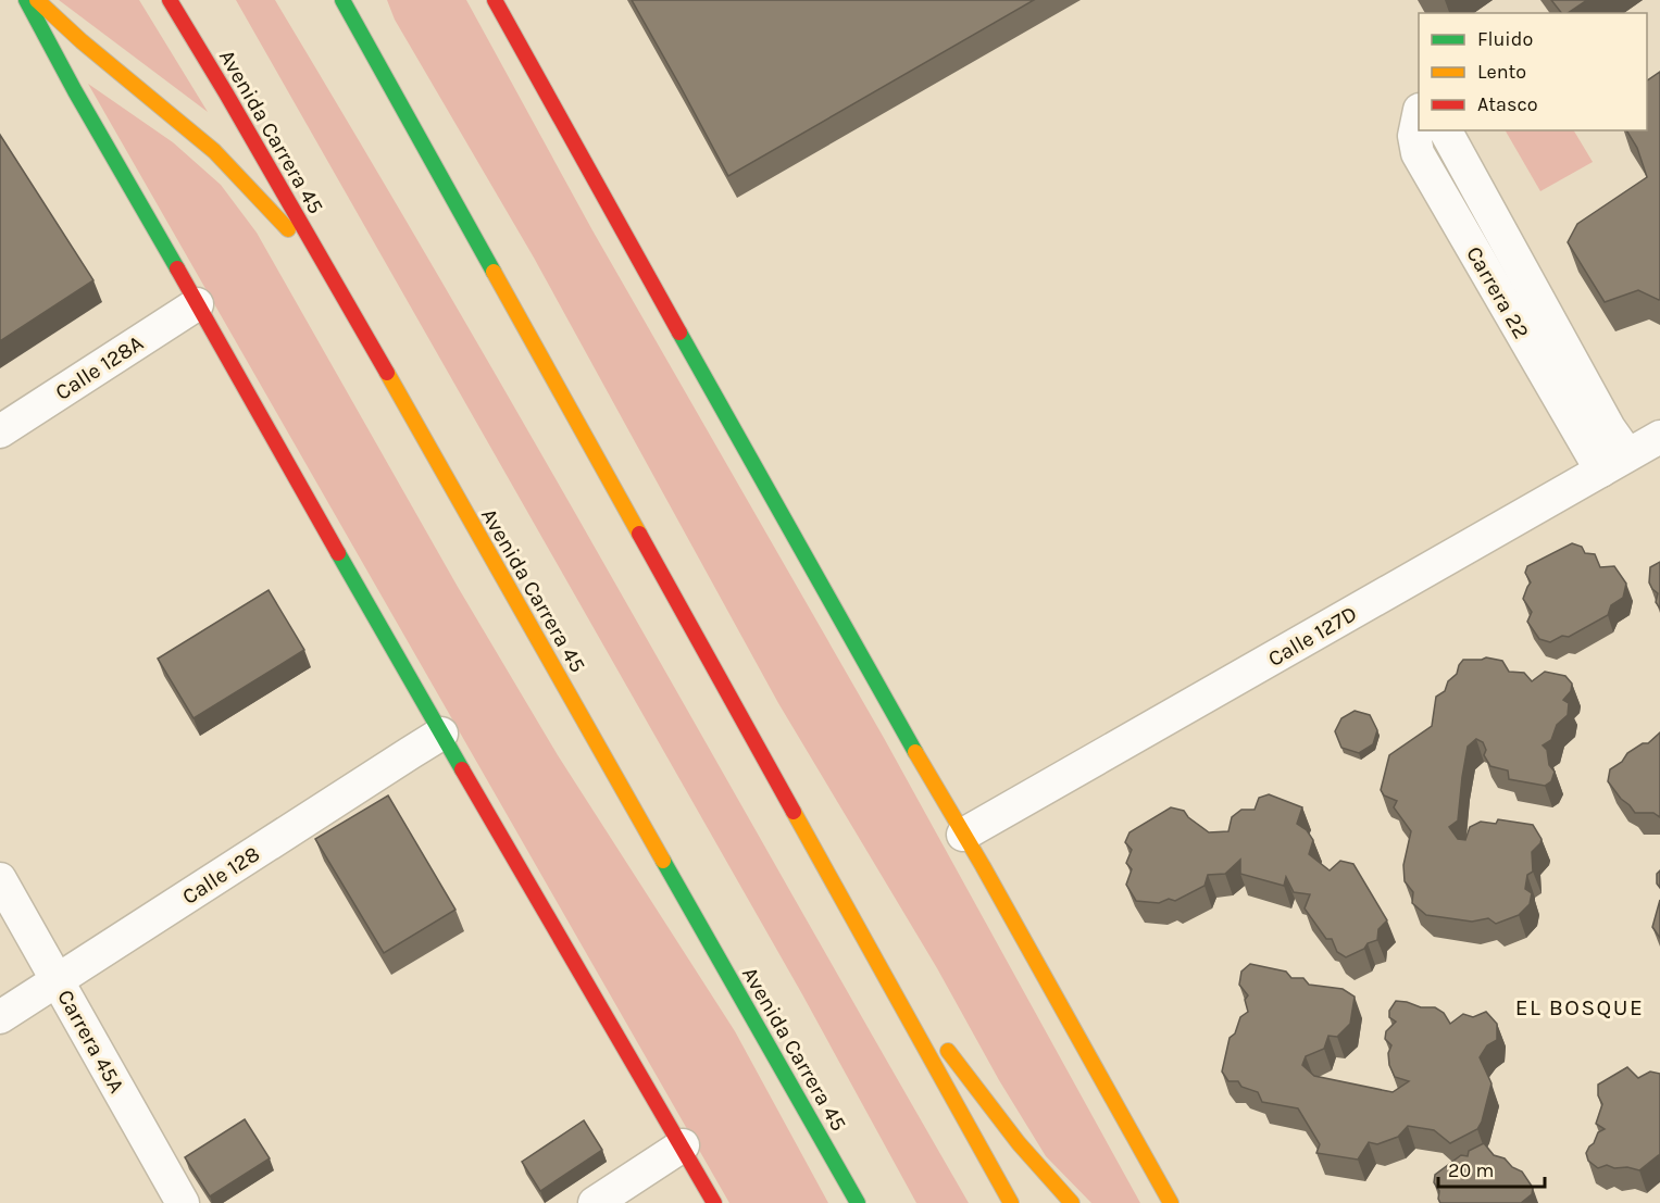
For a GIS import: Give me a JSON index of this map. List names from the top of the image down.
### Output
{
  "streets": {
    "highway": ["Avenida Carrera 45"],
    "street": [
      "Carrera 22",
      "Calle 128A",
      "Calle 127D",
      "Calle 128",
      "Carrera 45A"
    ]
  },
  "crossings": [
    ["Carrera 22", "Calle 127D"],
    ["Calle 128", "Carrera 45A"]
  ],
  "districts": ["EL BOSQUE"],
  "legend": ["Fluido", "Lento", "Atasco"],
  "scale_bar": "20 m"
}
